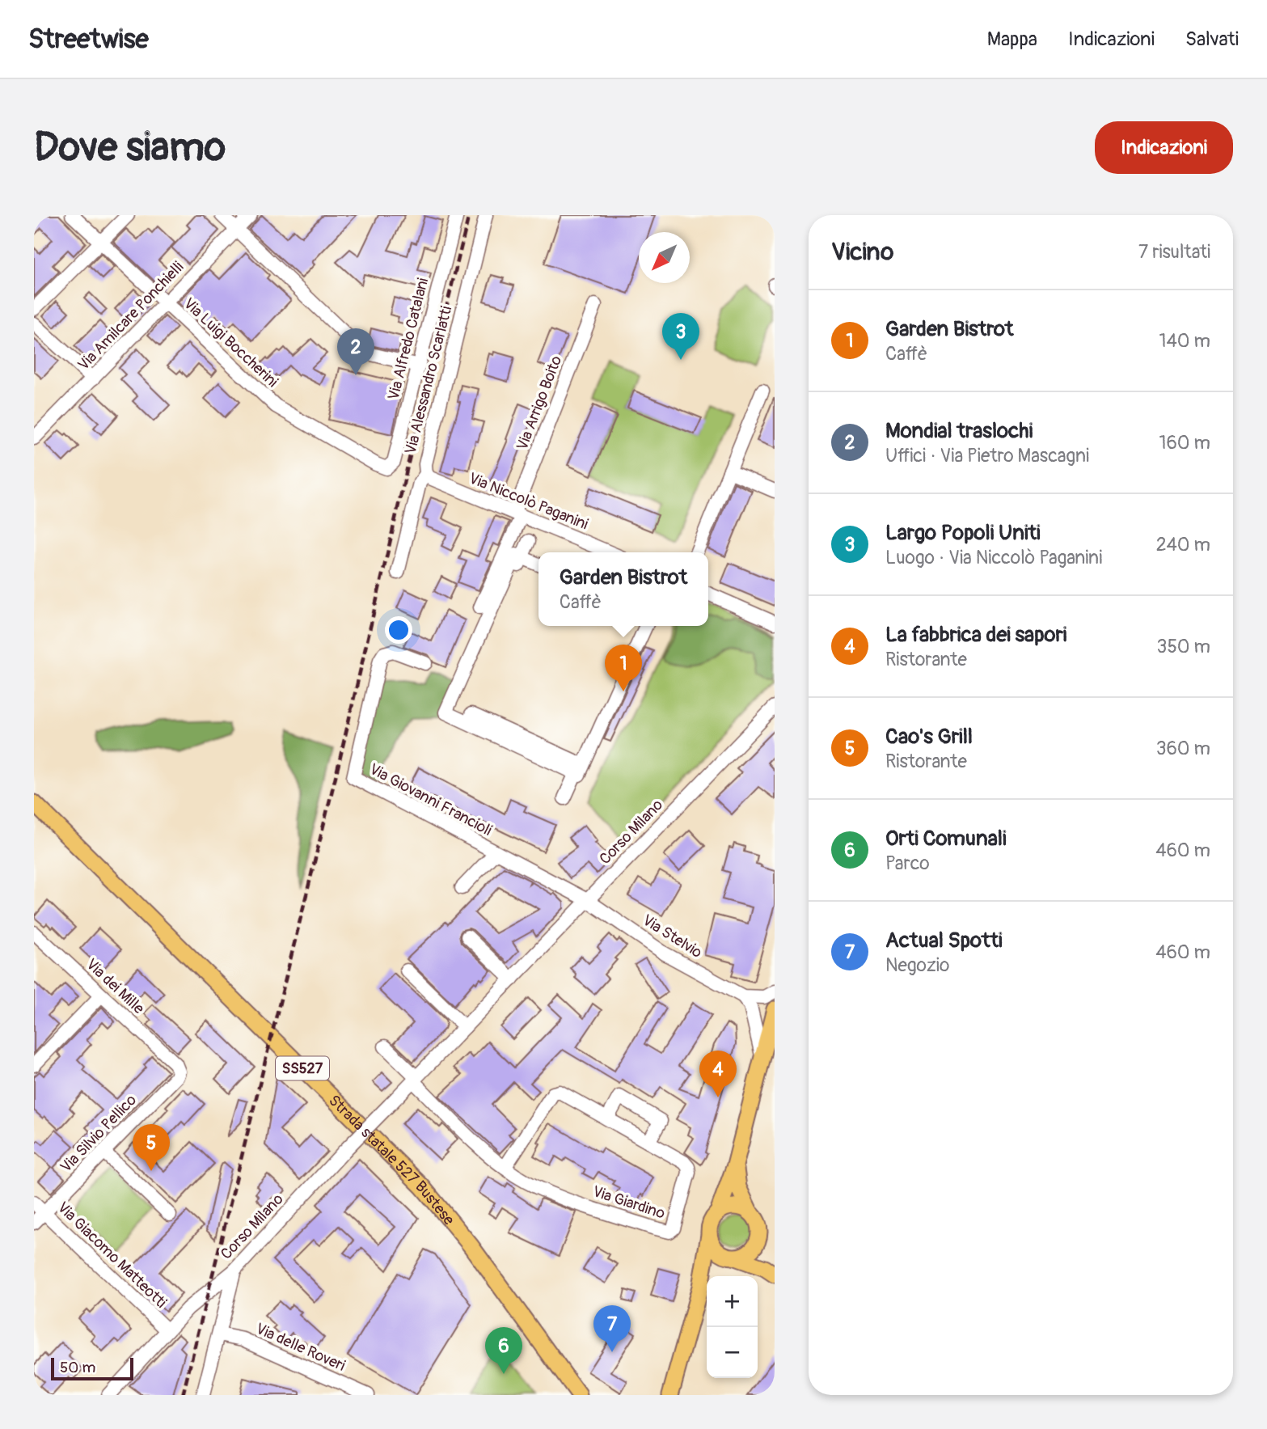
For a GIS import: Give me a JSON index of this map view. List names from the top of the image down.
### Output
{
  "streets": {
    "main road": ["SS527", "Strada statale 527 Bustese"],
    "street": [
      "Via Amilcare Ponchielli",
      "Via Alfredo Catalani",
      "Via Luigi Boccherini",
      "Via Alessandro Scarlatti",
      "Via Arrigo Boito",
      "Via Niccolò Paganini",
      "Via Giovanni Francioli",
      "Corso Milano",
      "Via Stelvio",
      "Via dei Mille",
      "Via Silvio Pellico",
      "Via Giardino",
      "Via Giacomo Matteotti",
      "Via delle Roveri"
    ]
  },
  "crossings": [
    ["Via Amilcare Ponchielli", "Via Luigi Boccherini"],
    ["Via Alfredo Catalani", "Via Luigi Boccherini"],
    ["Via Alessandro Scarlatti", "Via Niccolò Paganini"],
    ["Via Arrigo Boito", "Via Niccolò Paganini"],
    ["Via Giovanni Francioli", "Corso Milano"],
    ["Via Giovanni Francioli", "Via Stelvio"],
    ["Corso Milano", "Via Stelvio"],
    ["Corso Milano", "Via Giardino"],
    ["Corso Milano", "Via Giacomo Matteotti"],
    ["Via dei Mille", "Via Silvio Pellico"],
    ["Via Silvio Pellico", "Via Giacomo Matteotti"]
  ],
  "scale_bar": "50 m",
  "north": "bottom left",
  "page": {
    "header": "Streetwise",
    "nav": ["Mappa", "Indicazioni", "Salvati"],
    "buttons": "Indicazioni",
    "title": "Dove siamo",
    "heading": ["Vicino", "7 risultati"],
    "list": [
      {
        "mark": "1",
        "name": "Garden Bistrot",
        "note": "Caffè",
        "value": "140 m"
      },
      {
        "mark": "2",
        "name": "Mondial traslochi",
        "note": "Uffici · Via Pietro Mascagni",
        "value": "160 m"
      },
      {
        "mark": "3",
        "name": "Largo Popoli Uniti",
        "note": "Luogo · Via Niccolò Paganini",
        "value": "240 m"
      },
      {
        "mark": "4",
        "name": "La fabbrica dei sapori",
        "note": "Ristorante",
        "value": "350 m"
      },
      {
        "mark": "5",
        "name": "Cao's Grill",
        "note": "Ristorante",
        "value": "360 m"
      },
      {
        "mark": "6",
        "name": "Orti Comunali",
        "note": "Parco",
        "value": "460 m"
      },
      {
        "mark": "7",
        "name": "Actual Spotti",
        "note": "Negozio",
        "value": "460 m"
      }
    ],
    "pins": [
      "3",
      "2",
      "1",
      "4",
      "5",
      "7",
      "6"
    ],
    "popup": ["Garden Bistrot", "Caffè"],
    "map_buttons": ["+", "−"],
    "scale": "50 m"
  }
}
